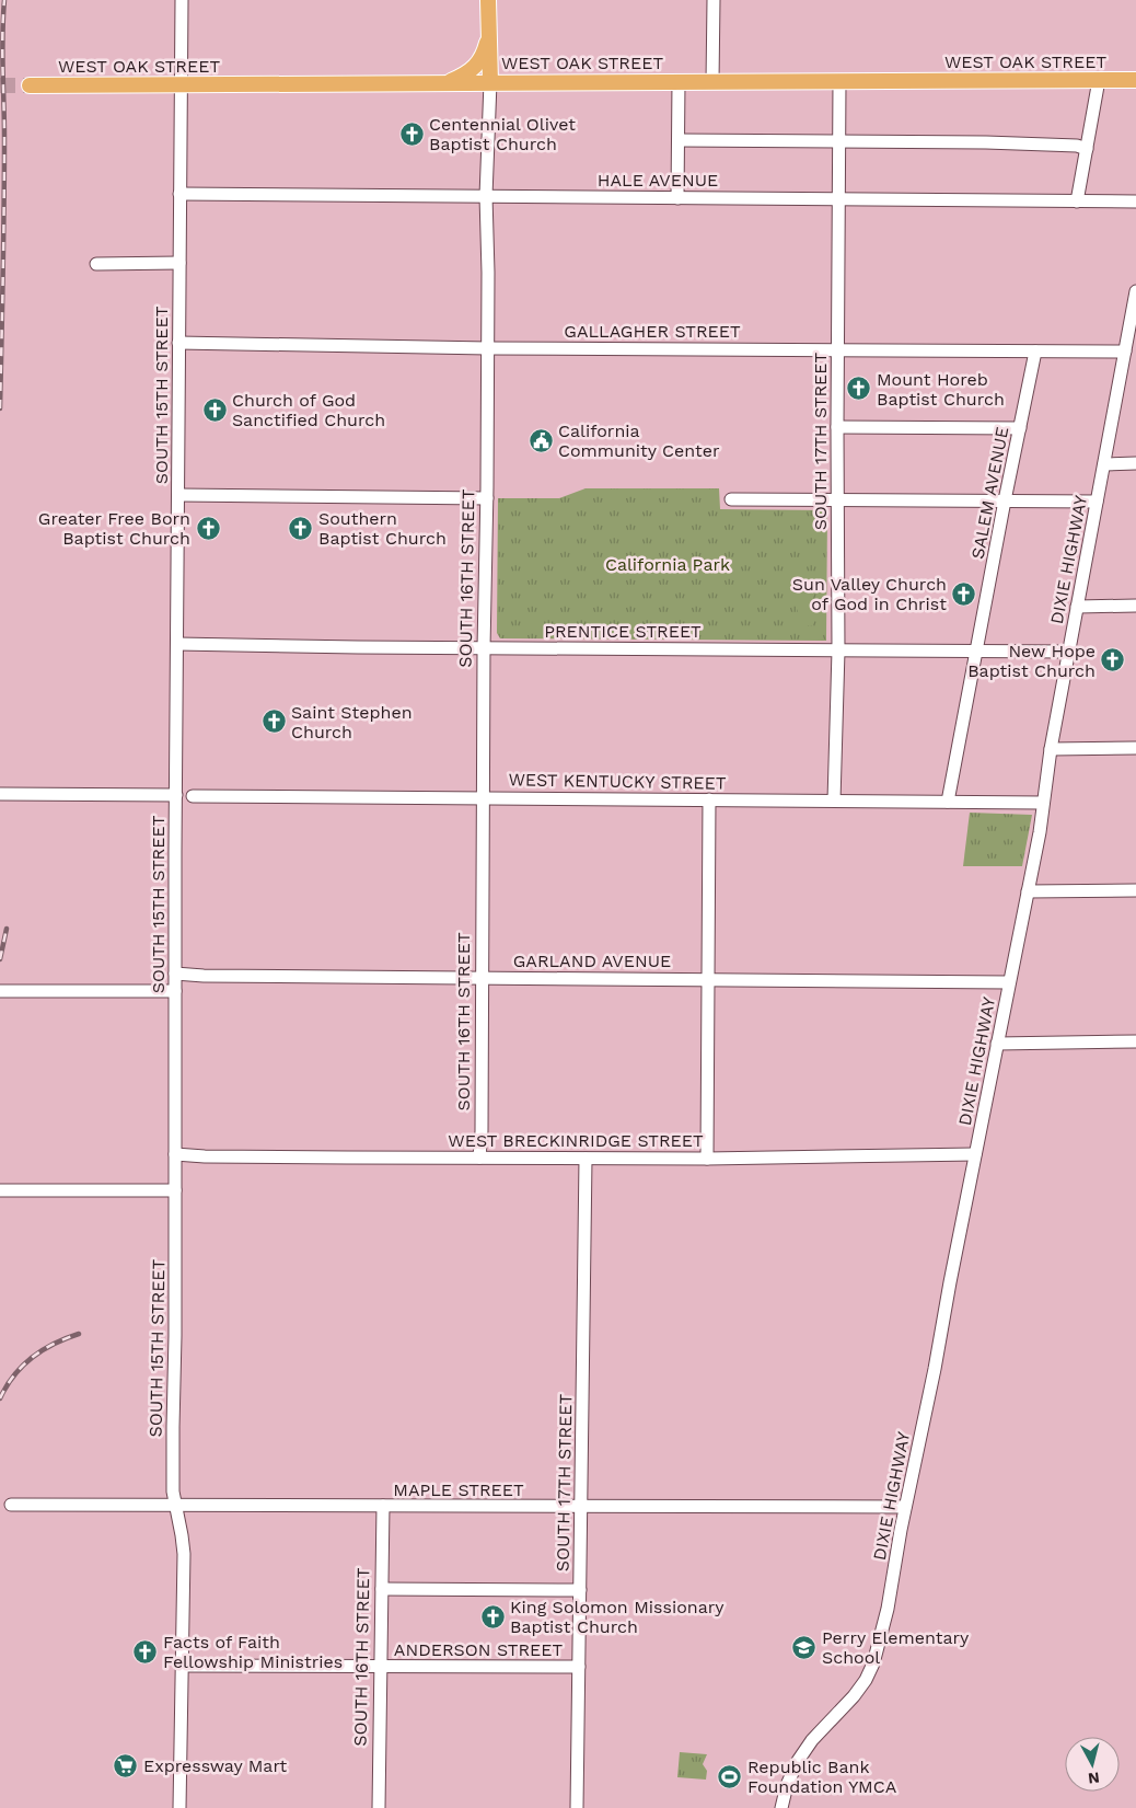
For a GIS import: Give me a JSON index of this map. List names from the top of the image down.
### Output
{
  "streets": {
    "main road": ["WEST OAK STREET", "SOUTH 16TH STREET"],
    "street": [
      "HALE AVENUE",
      "GALLAGHER STREET",
      "SOUTH 15TH STREET",
      "SOUTH 17TH STREET",
      "SALEM AVENUE",
      "DIXIE HIGHWAY",
      "PRENTICE STREET",
      "WEST KENTUCKY STREET",
      "GARLAND AVENUE",
      "WEST BRECKINRIDGE STREET",
      "MAPLE STREET",
      "ANDERSON STREET"
    ]
  },
  "crossings": [
    ["WEST OAK STREET", "SOUTH 15TH STREET"],
    ["WEST OAK STREET", "SOUTH 17TH STREET"],
    ["WEST OAK STREET", "SOUTH 16TH STREET"],
    ["HALE AVENUE", "SOUTH 15TH STREET"],
    ["HALE AVENUE", "SOUTH 17TH STREET"],
    ["HALE AVENUE", "SOUTH 16TH STREET"],
    ["GALLAGHER STREET", "SOUTH 15TH STREET"],
    ["GALLAGHER STREET", "SOUTH 17TH STREET"],
    ["GALLAGHER STREET", "SALEM AVENUE"],
    ["GALLAGHER STREET", "DIXIE HIGHWAY"],
    ["GALLAGHER STREET", "SOUTH 16TH STREET"],
    ["SOUTH 15TH STREET", "PRENTICE STREET"],
    ["SOUTH 15TH STREET", "GARLAND AVENUE"],
    ["SOUTH 15TH STREET", "WEST BRECKINRIDGE STREET"],
    ["SOUTH 15TH STREET", "MAPLE STREET"],
    ["SOUTH 15TH STREET", "ANDERSON STREET"],
    ["SOUTH 17TH STREET", "PRENTICE STREET"],
    ["SOUTH 17TH STREET", "WEST KENTUCKY STREET"],
    ["SOUTH 17TH STREET", "WEST BRECKINRIDGE STREET"],
    ["SOUTH 17TH STREET", "MAPLE STREET"],
    ["SOUTH 17TH STREET", "ANDERSON STREET"],
    ["SALEM AVENUE", "PRENTICE STREET"],
    ["SALEM AVENUE", "WEST KENTUCKY STREET"],
    ["DIXIE HIGHWAY", "PRENTICE STREET"],
    ["DIXIE HIGHWAY", "WEST KENTUCKY STREET"],
    ["DIXIE HIGHWAY", "GARLAND AVENUE"],
    ["DIXIE HIGHWAY", "WEST BRECKINRIDGE STREET"],
    ["DIXIE HIGHWAY", "MAPLE STREET"],
    ["SOUTH 16TH STREET", "PRENTICE STREET"],
    ["SOUTH 16TH STREET", "WEST KENTUCKY STREET"],
    ["SOUTH 16TH STREET", "GARLAND AVENUE"],
    ["SOUTH 16TH STREET", "WEST BRECKINRIDGE STREET"],
    ["SOUTH 16TH STREET", "MAPLE STREET"],
    ["SOUTH 16TH STREET", "ANDERSON STREET"]
  ],
  "parks": ["California Park"],
  "places": {
    "church": [
      "Centennial Olivet Baptist Church",
      "Mount Horeb Baptist Church",
      "Church of God Sanctified Church",
      "Greater Free Born Baptist Church",
      "Southern Baptist Church",
      "Sun Valley Church of God in Christ",
      "New Hope Baptist Church",
      "Saint Stephen Church",
      "King Solomon Missionary Baptist Church",
      "Facts of Faith Fellowship Ministries"
    ],
    "public building": ["California Community Center"],
    "school or university": ["Perry Elementary School"],
    "supermarket": ["Expressway Mart"],
    "sports": ["Republic Bank Foundation YMCA"]
  },
  "north": "bottom"
}
